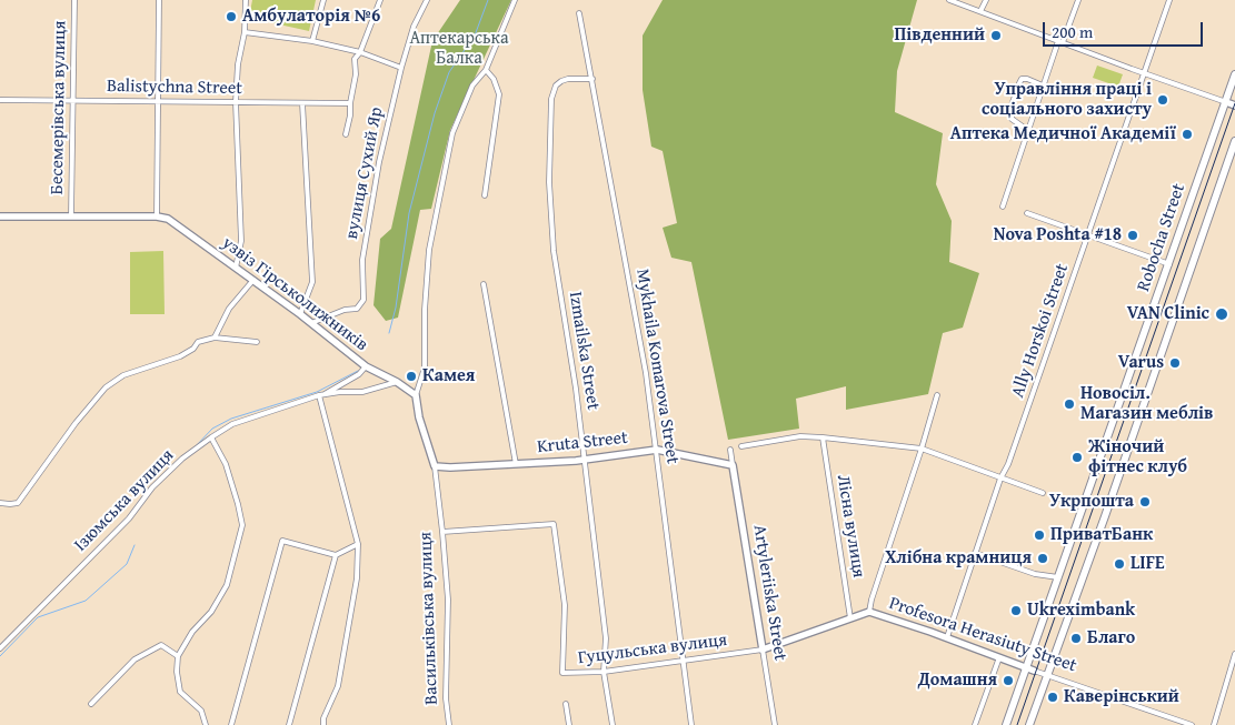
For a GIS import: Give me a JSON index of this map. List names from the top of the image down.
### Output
{
  "streets": {
    "main road": ["Robocha Street"],
    "street": [
      "Balistychna Street",
      "Бесемерівська вулиця",
      "вулиця Сухий Яр",
      "узвіз Гірськолижників",
      "Ally Horskoi Street",
      "Izmailska Street",
      "Mykhaila Komarova Street",
      "Kruta Street",
      "Ізюмська вулиця",
      "Лісна вулиця",
      "Artyleriiska Street",
      "Васильківська вулиця",
      "Profesora Herasiuty Street",
      "Гуцульська вулиця"
    ]
  },
  "crossings": [
    ["Balistychna Street", "Бесемерівська вулиця"],
    ["вулиця Сухий Яр", "узвіз Гірськолижників"],
    ["Robocha Street", "Profesora Herasiuty Street"],
    ["узвіз Гірськолижників", "Ізюмська вулиця"],
    ["узвіз Гірськолижників", "Васильківська вулиця"],
    ["Ally Horskoi Street", "Profesora Herasiuty Street"],
    ["Izmailska Street", "Mykhaila Komarova Street"],
    ["Izmailska Street", "Kruta Street"],
    ["Izmailska Street", "Гуцульська вулиця"],
    ["Mykhaila Komarova Street", "Kruta Street"],
    ["Mykhaila Komarova Street", "Гуцульська вулиця"],
    ["Kruta Street", "Artyleriiska Street"],
    ["Kruta Street", "Васильківська вулиця"],
    ["Лісна вулиця", "Profesora Herasiuty Street"],
    ["Artyleriiska Street", "Profesora Herasiuty Street"],
    ["Artyleriiska Street", "Гуцульська вулиця"],
    ["Васильківська вулиця", "Гуцульська вулиця"],
    ["Profesora Herasiuty Street", "Гуцульська вулиця"]
  ],
  "parks": ["Аптекарська Балка"],
  "places": [
    "Амбулаторія №6",
    "Південний",
    "Управління праці і соціального захисту",
    "Аптека Медичної Академії",
    "Nova Poshta #18",
    "VAN Clinic",
    "Varus",
    "Камея",
    "Новосіл. Магазин меблів",
    "Жіночий фітнес клуб",
    "Укрпошта",
    "ПриватБанк",
    "Хлібна крамниця",
    "LIFE",
    "Ukreximbank",
    "Благо",
    "Домашня",
    "Каверінський"
  ],
  "scale_bar": "200 m"
}
